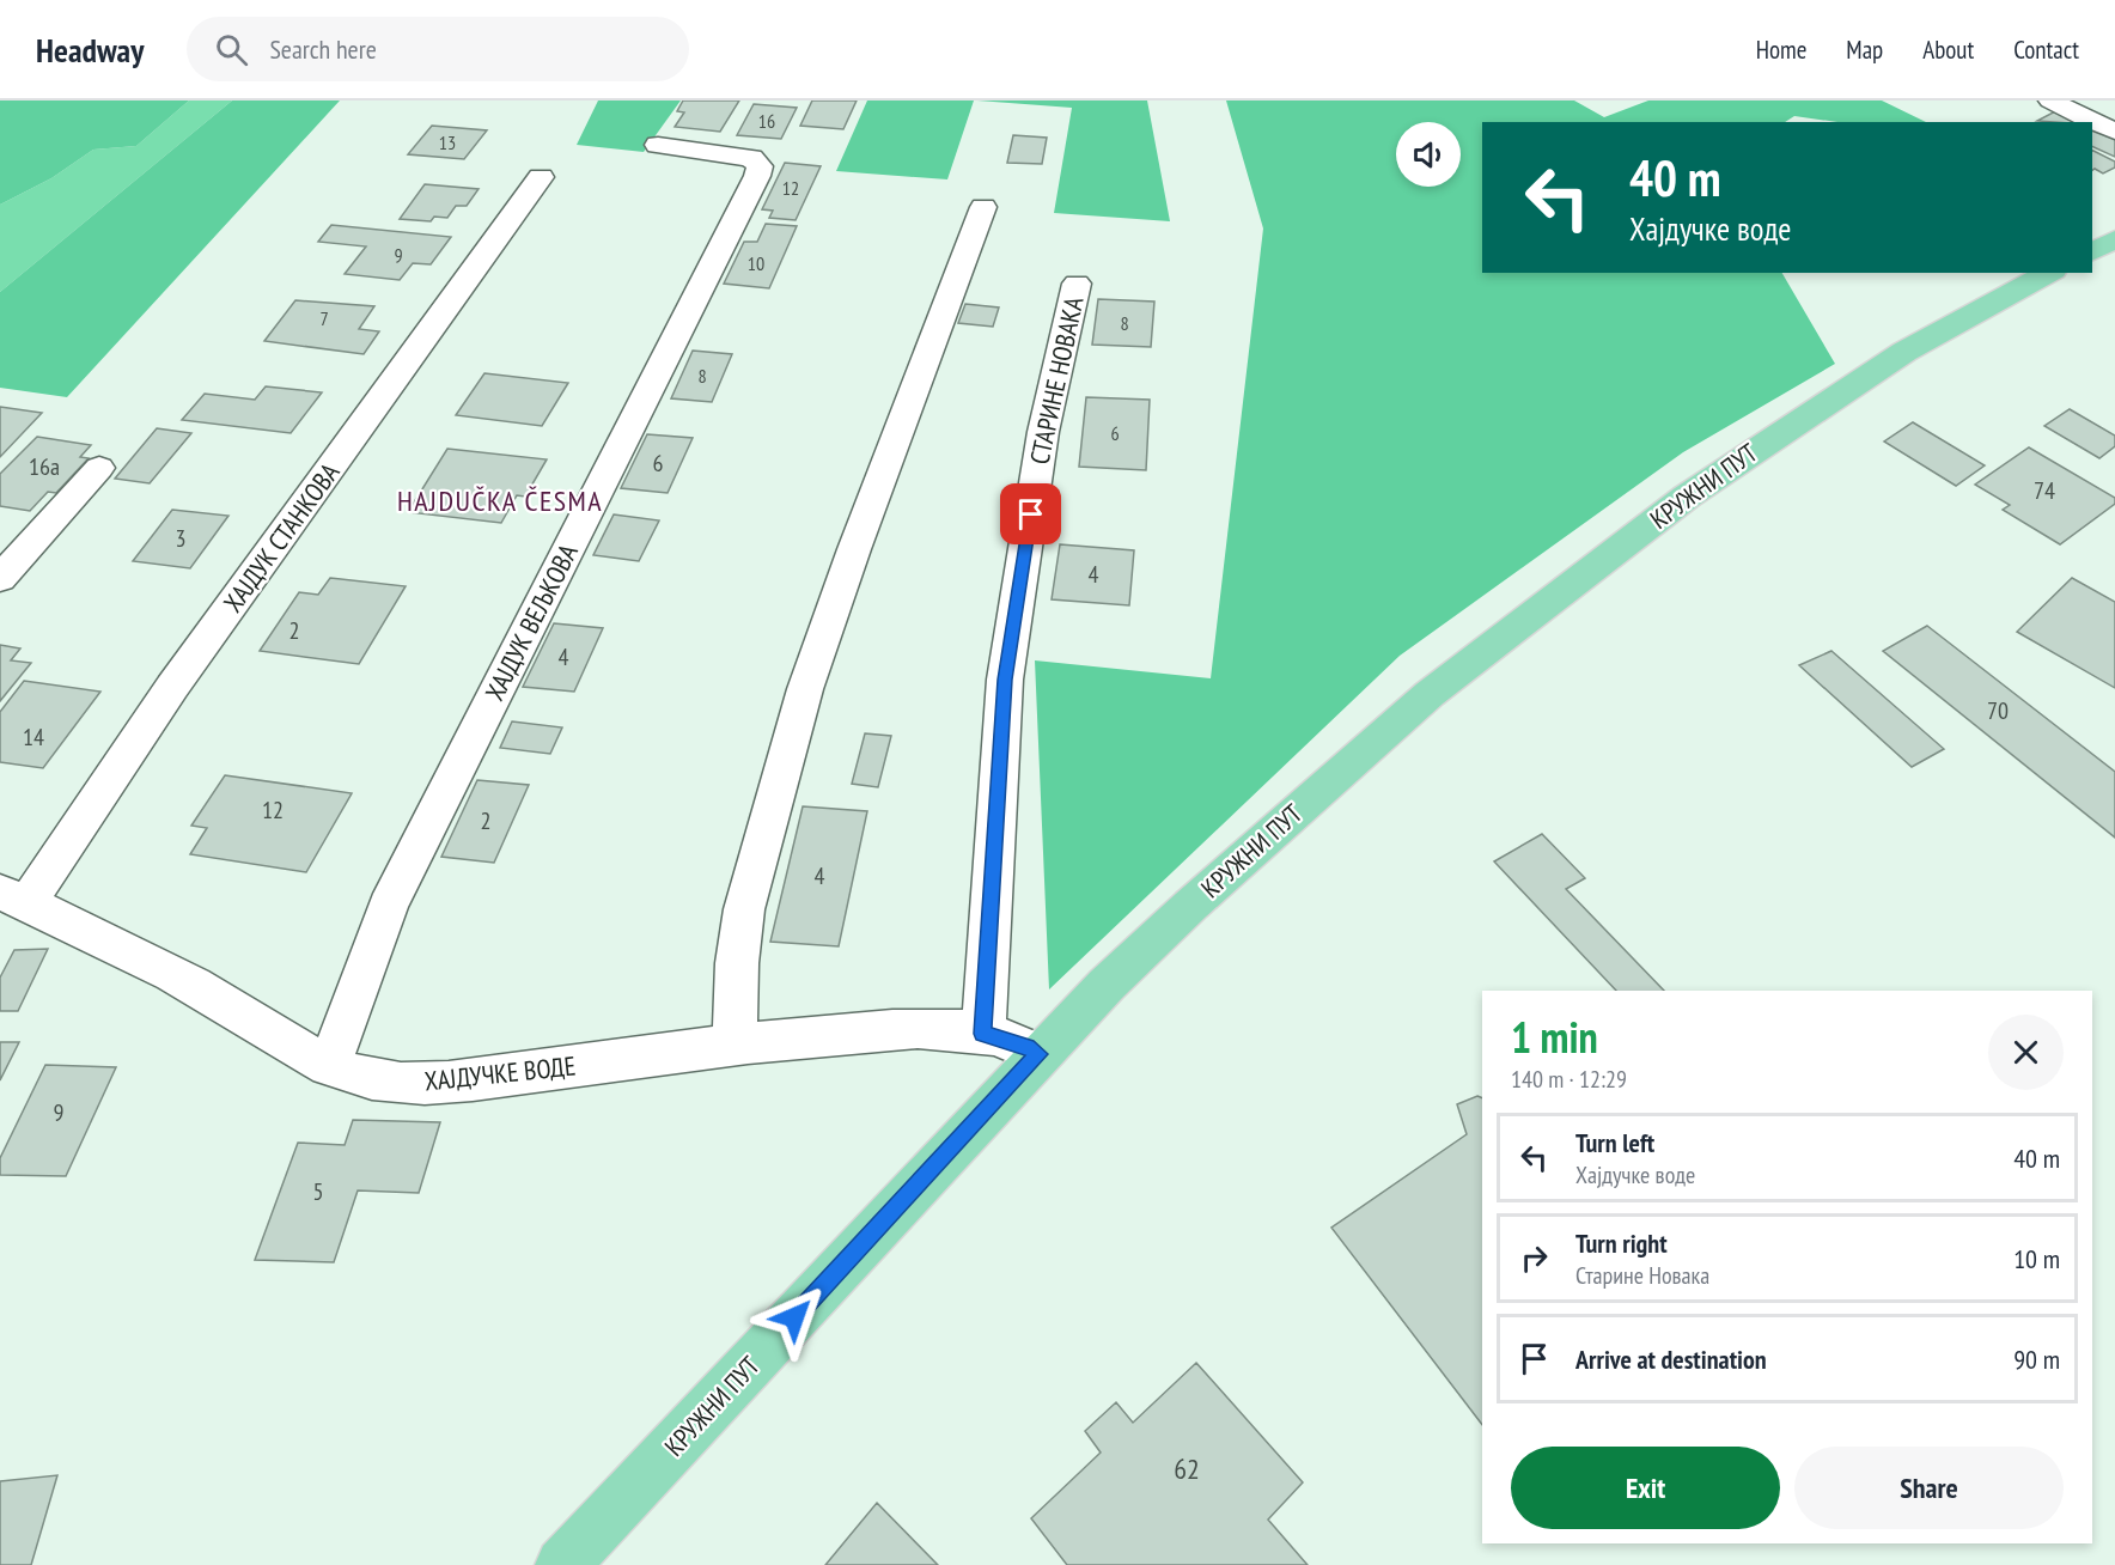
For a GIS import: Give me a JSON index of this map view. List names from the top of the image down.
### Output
{
  "streets": {
    "main road": ["КРУЖНИ ПУТ"],
    "street": [
      "СТАРИНЕ НОВАКА",
      "ХАЈДУК СТАНКОВА",
      "ХАЈДУК ВЕЉКОВА",
      "ХАЈДУЧКЕ ВОДЕ"
    ]
  },
  "crossings": [
    ["СТАРИНЕ НОВАКА", "ХАЈДУЧКЕ ВОДЕ"],
    ["КРУЖНИ ПУТ", "ХАЈДУЧКЕ ВОДЕ"],
    ["ХАЈДУК СТАНКОВА", "ХАЈДУЧКЕ ВОДЕ"],
    ["ХАЈДУК ВЕЉКОВА", "ХАЈДУЧКЕ ВОДЕ"]
  ],
  "districts": ["HAJDUČKA ČESMA"],
  "house_numbers": [
    "16",
    "13",
    "12",
    "9",
    "10",
    "7",
    "8",
    "8",
    "6",
    "6",
    "16a",
    "74",
    "3",
    "4",
    "2",
    "4",
    "70",
    "14",
    "12",
    "2",
    "4",
    "9",
    "5",
    "62"
  ],
  "page": {
    "header": "Headway",
    "search": "Search here",
    "nav": [
      "Home",
      "Map",
      "About",
      "Contact"
    ],
    "turn": ["40 m", "Хајдучке воде"],
    "heading": ["1 min", "140 m · 12:29"],
    "list": [
      {
        "name": "Turn left",
        "note": "Хајдучке воде",
        "value": "40 m"
      },
      {
        "name": "Turn right",
        "note": "Старине Новака",
        "value": "10 m"
      },
      {
        "name": "Arrive at destination",
        "value": "90 m"
      }
    ],
    "buttons": ["Exit", "Share"]
  }
}
